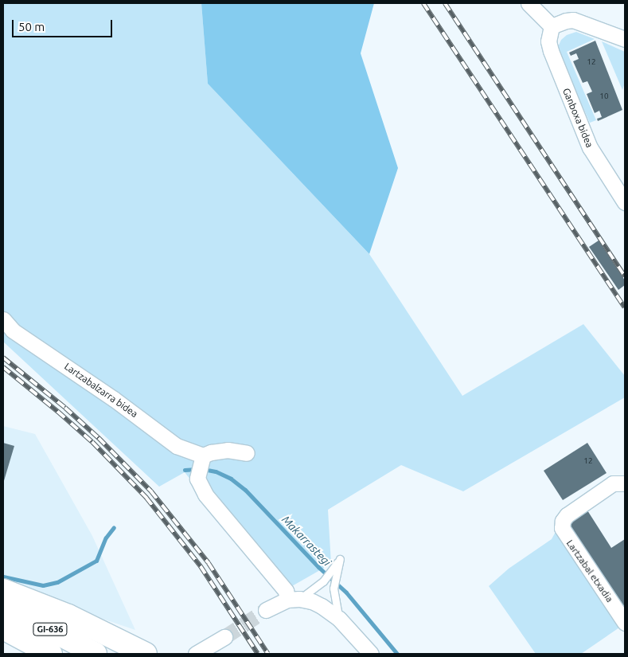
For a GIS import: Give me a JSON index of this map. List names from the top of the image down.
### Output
{
  "streets": {
    "main road": ["GI-636"],
    "street": ["Ganboxa bidea", "Lartzabalzarra bidea", "Lartzabal etxadia"]
  },
  "water": ["Makarrastegi"],
  "house_numbers": ["12", "10", "12"],
  "scale_bar": "50 m"
}
